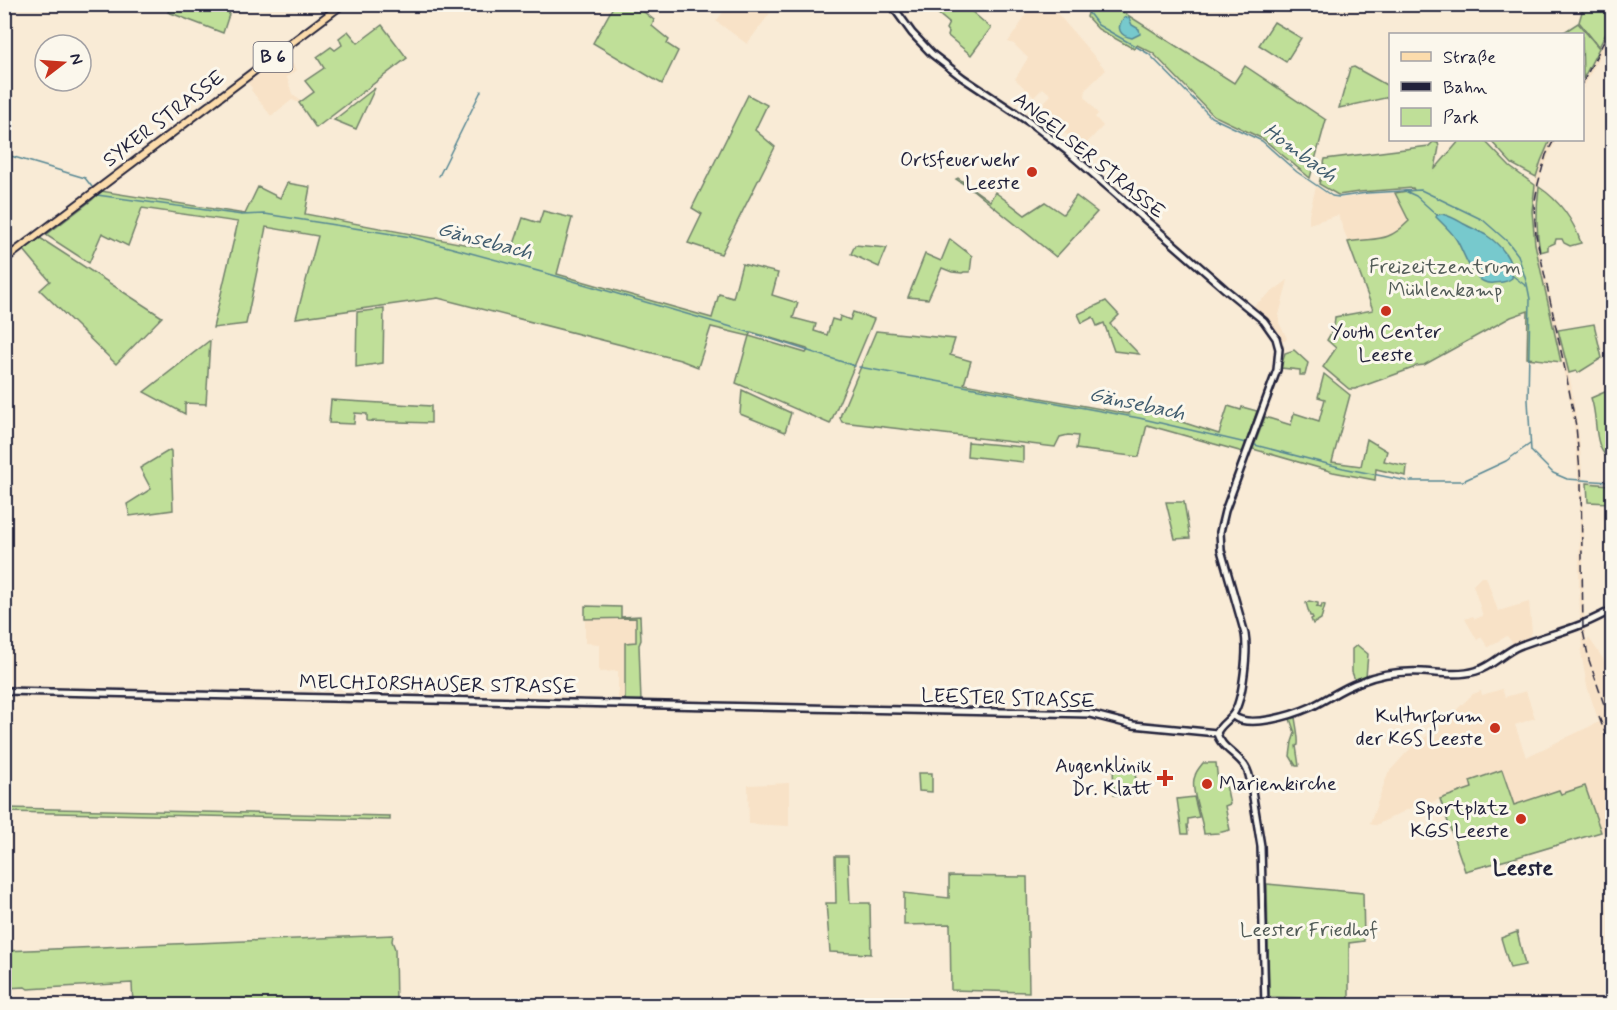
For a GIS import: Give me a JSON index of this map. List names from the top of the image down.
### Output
{
  "streets": {
    "main road": ["B 6", "SYKER STRASSE"],
    "street": ["ANGELSER STRASSE", "MELCHIORSHAUSER STRASSE", "LEESTER STRASSE"]
  },
  "crossings": [
    ["MELCHIORSHAUSER STRASSE", "LEESTER STRASSE"]
  ],
  "districts": ["Leeste"],
  "water": ["Hombach", "Gänsebach"],
  "parks": ["Freizeitzentrum Mühlenkamp", "Leester Friedhof"],
  "places": {
    "other": [
      "Ortsfeuerwehr Leeste",
      "Youth Center Leeste",
      "Kulturforum der KGS Leeste",
      "Marienkirche",
      "Sportplatz KGS Leeste"
    ],
    "health": ["Augenklinik Dr. Klatt"]
  },
  "legend": ["Straße", "Bahn", "Park"],
  "north": "right"
}
